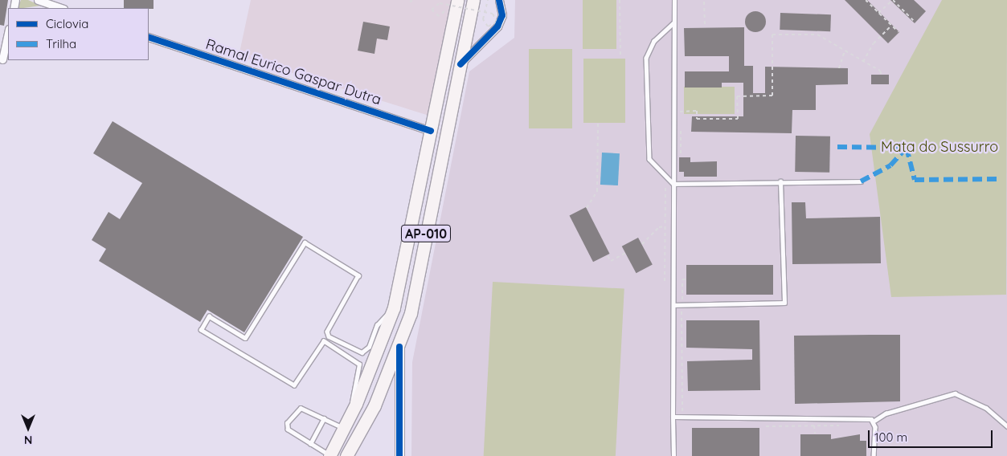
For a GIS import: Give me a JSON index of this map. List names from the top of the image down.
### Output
{
  "streets": {
    "main road": ["AP-010"],
    "street": ["Ramal Eurico Gaspar Dutra"]
  },
  "crossings": [
    ["Ramal Eurico Gaspar Dutra", "AP-010"]
  ],
  "parks": ["Mata do Sussurro"],
  "legend": ["Ciclovia", "Trilha"],
  "scale_bar": "100 m",
  "north": "bottom"
}
